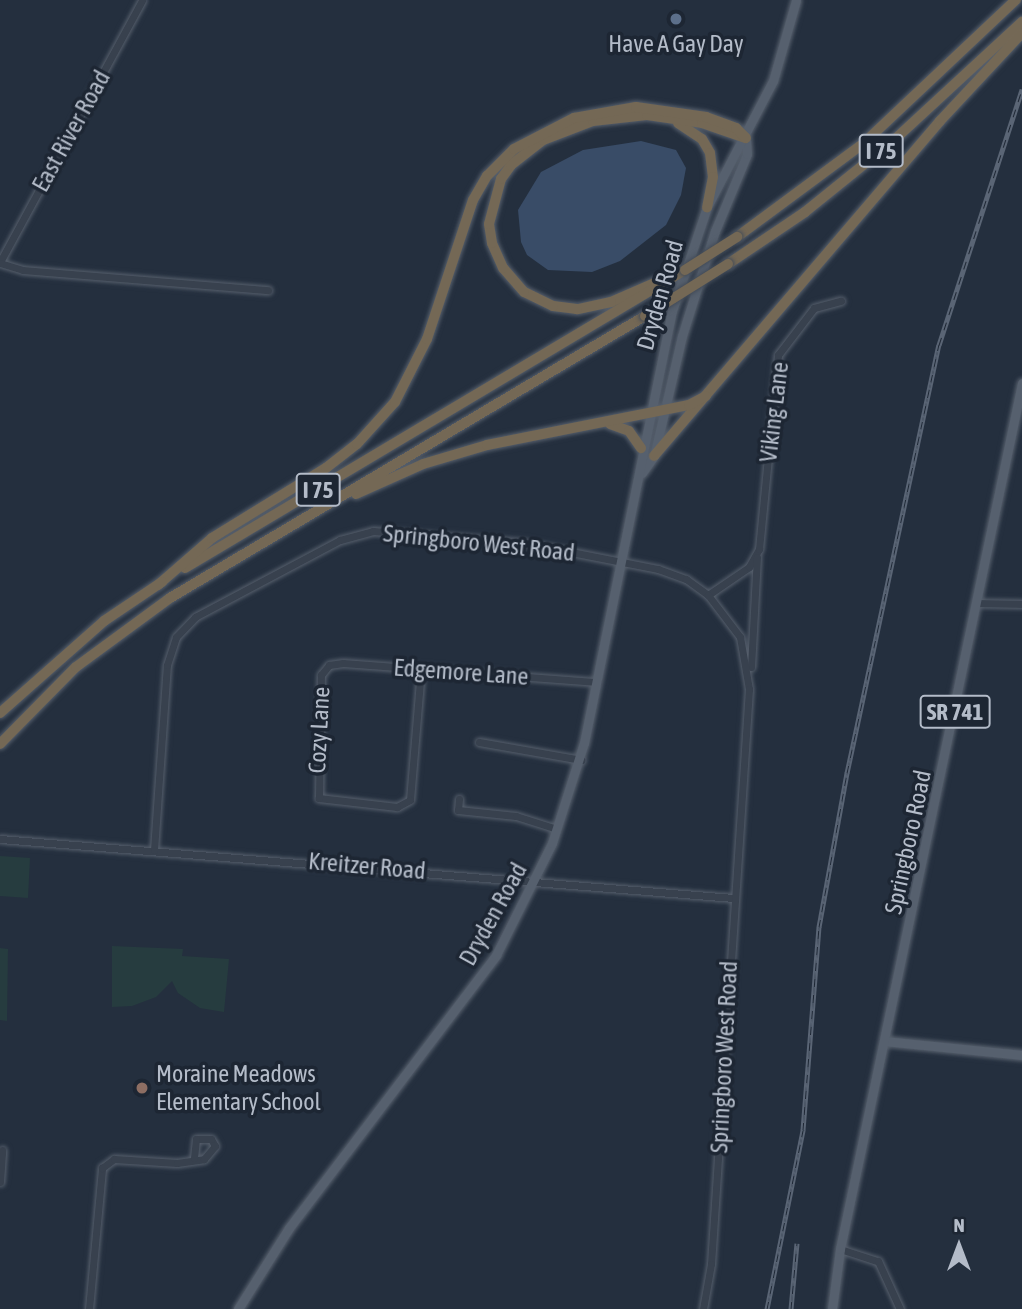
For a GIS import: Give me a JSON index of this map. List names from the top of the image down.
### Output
{
  "streets": {
    "highway": ["I 75"],
    "main road": ["Dryden Road", "SR 741", "Springboro Road"],
    "street": [
      "East River Road",
      "Viking Lane",
      "Springboro West Road",
      "Edgemore Lane",
      "Cozy Lane",
      "Kreitzer Road"
    ]
  },
  "crossings": [
    ["Dryden Road", "Springboro West Road"],
    ["Dryden Road", "Edgemore Lane"],
    ["Dryden Road", "Kreitzer Road"],
    ["Viking Lane", "Springboro West Road"],
    ["Springboro West Road", "Kreitzer Road"],
    ["Edgemore Lane", "Cozy Lane"]
  ],
  "places": ["Have A Gay Day", "Moraine Meadows Elementary School"],
  "north": "top"
}
